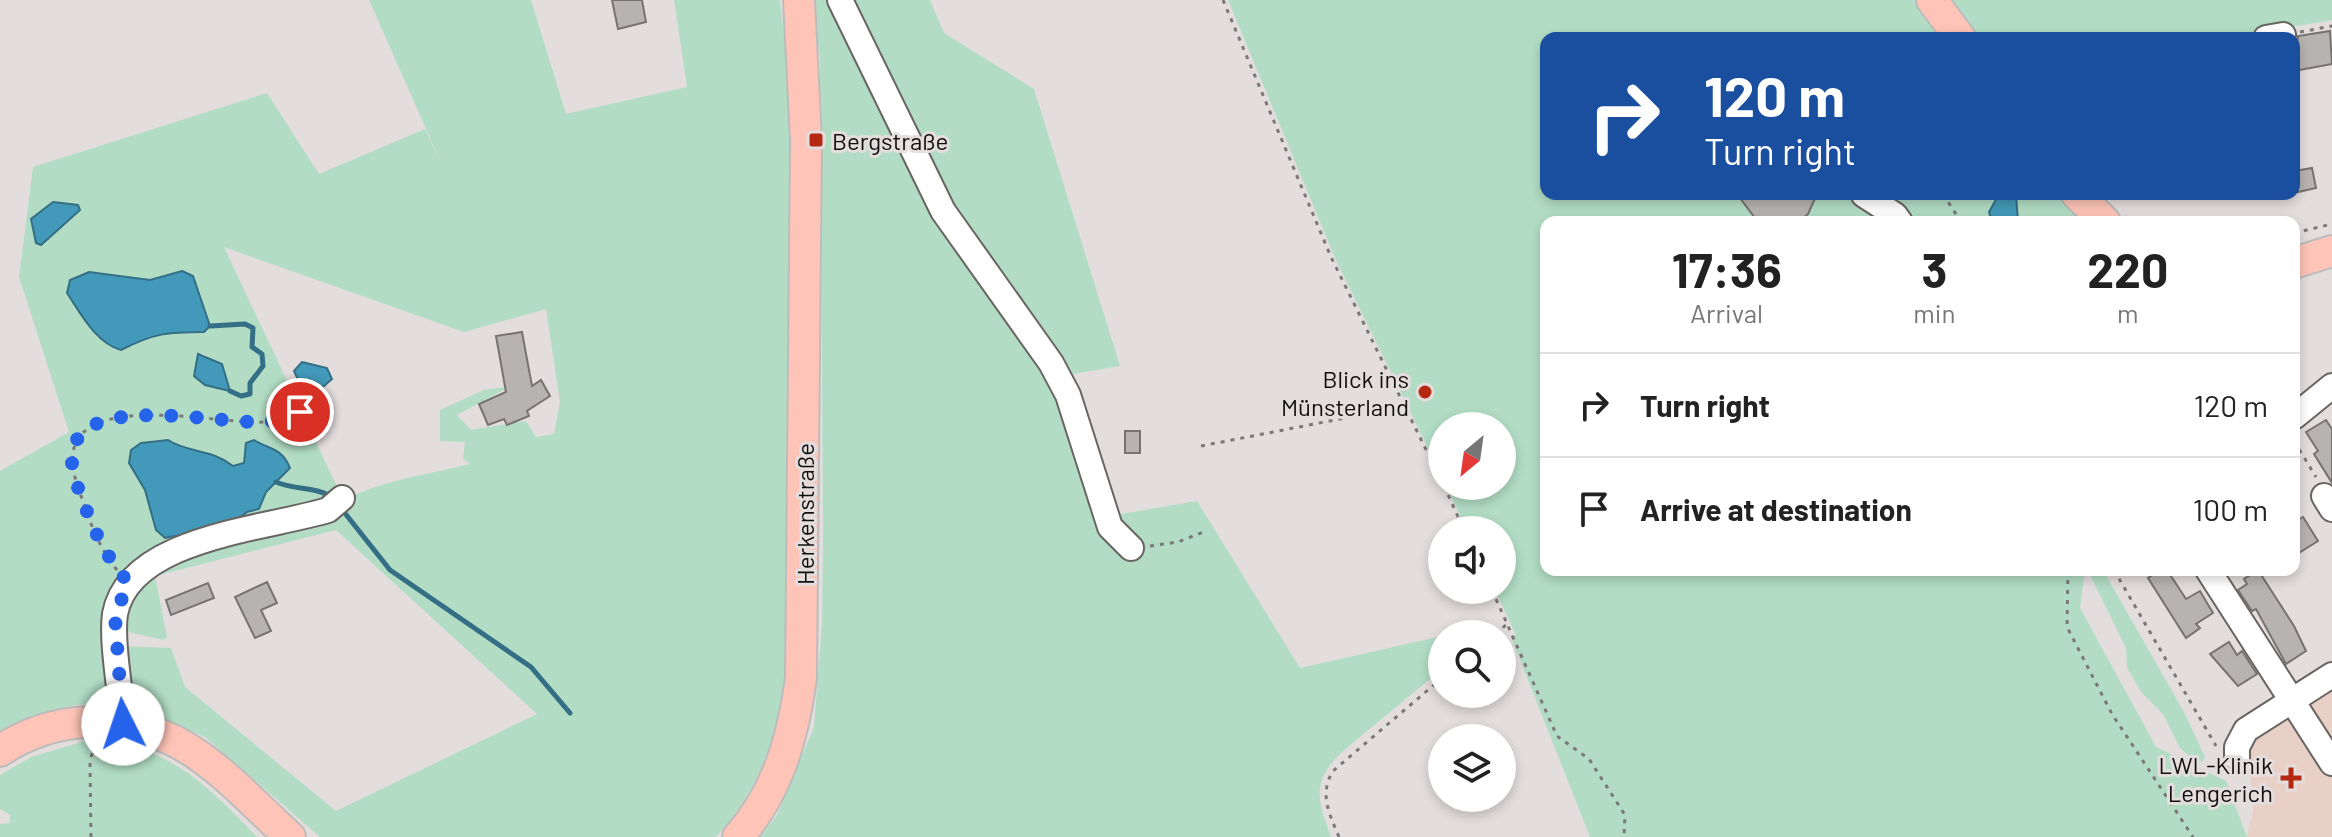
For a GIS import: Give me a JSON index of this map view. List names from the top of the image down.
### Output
{
  "streets": {
    "main road": ["Herkenstraße"]
  },
  "places": {
    "transit": ["Bergstraße"],
    "other": ["Blick ins Münsterland"],
    "health": ["LWL-Klinik Lengerich"]
  },
  "north": "bottom left",
  "page": {
    "turn": ["120 m", "Turn right"],
    "eta": [
      "17:36",
      "Arrival",
      "3",
      "min",
      "220",
      "m"
    ],
    "list": [
      {
        "name": "Turn right",
        "value": "120 m"
      },
      {
        "name": "Arrive at destination",
        "value": "100 m"
      }
    ]
  }
}
